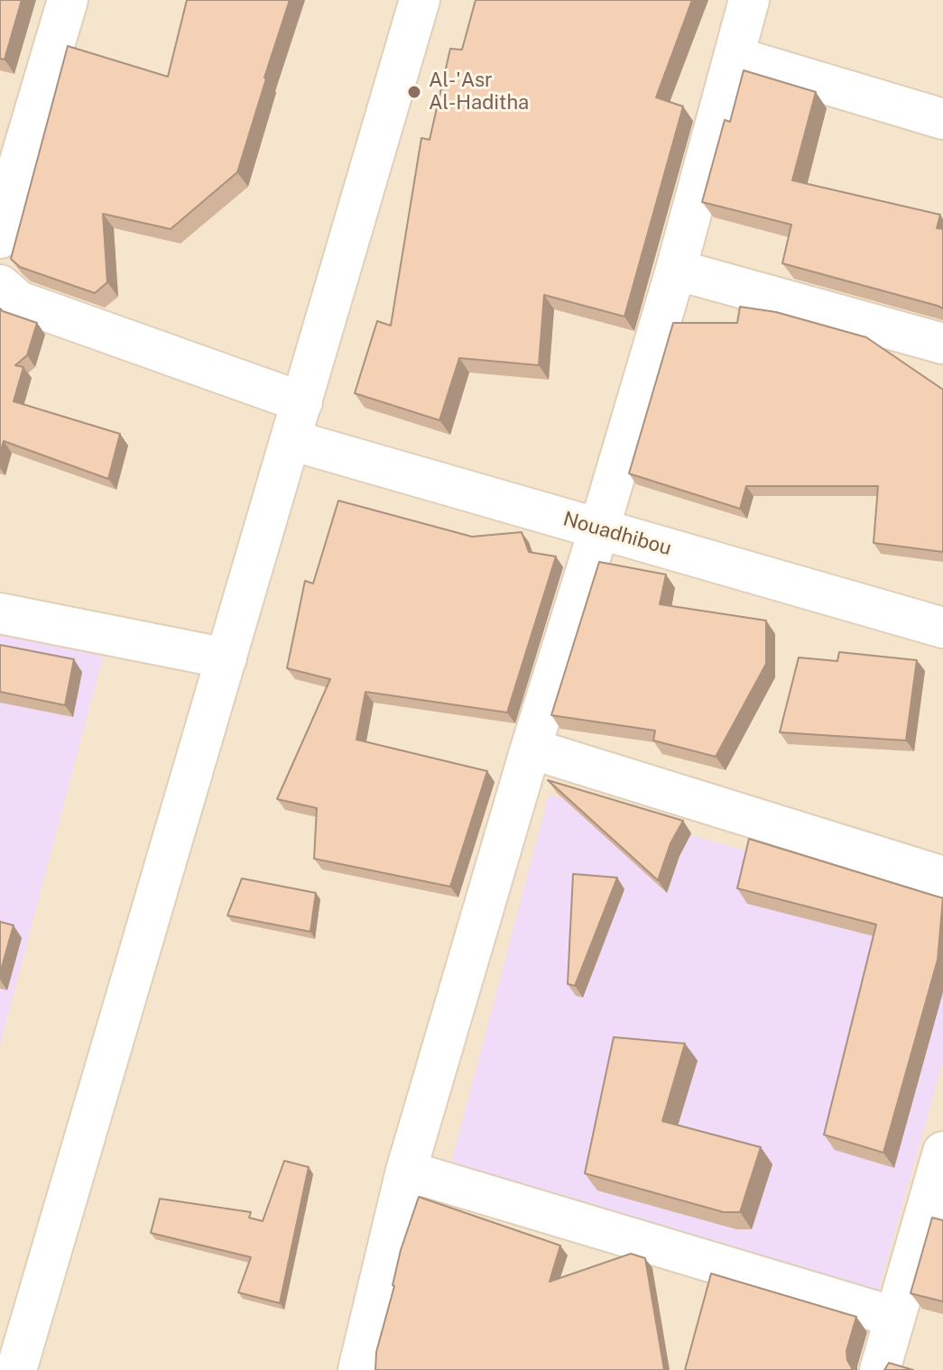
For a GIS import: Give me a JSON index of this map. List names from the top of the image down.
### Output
{
  "streets": {
    "street": ["Nouadhibou"]
  },
  "places": ["Al-'Asr Al-Haditha"]
}
